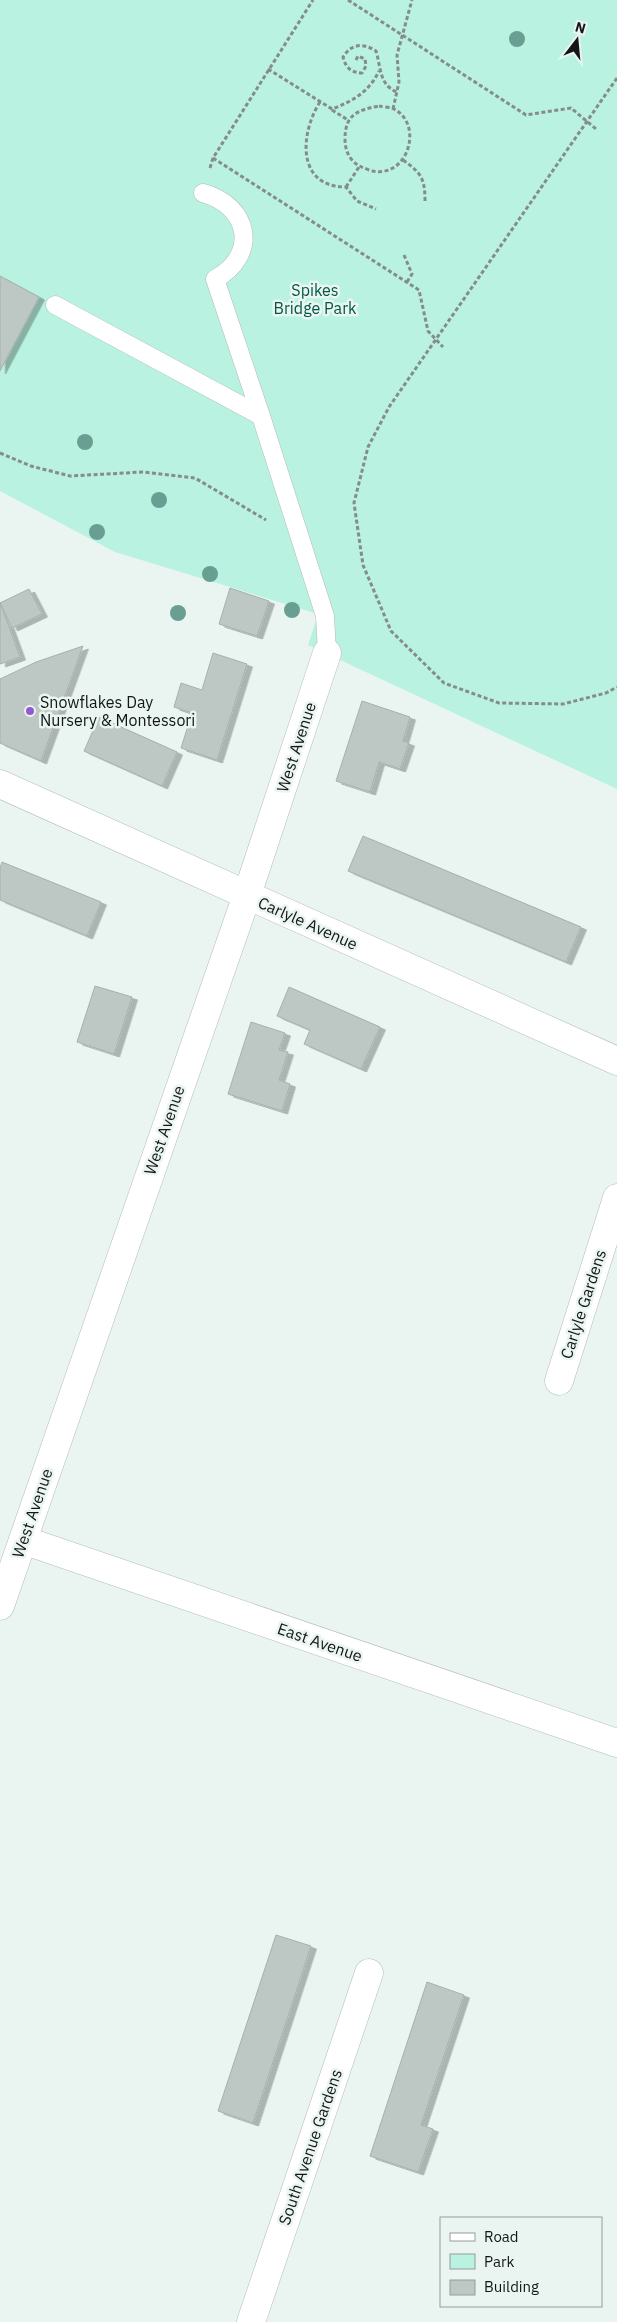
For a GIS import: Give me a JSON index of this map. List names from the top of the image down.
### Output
{
  "streets": {
    "street": [
      "West Avenue",
      "Carlyle Avenue",
      "Carlyle Gardens",
      "East Avenue",
      "South Avenue Gardens"
    ]
  },
  "crossings": [
    ["West Avenue", "Carlyle Avenue"],
    ["West Avenue", "East Avenue"]
  ],
  "parks": ["Spikes Bridge Park"],
  "places": ["Snowflakes Day Nursery & Montessori"],
  "legend": ["Road", "Park", "Building"],
  "north": "top"
}
